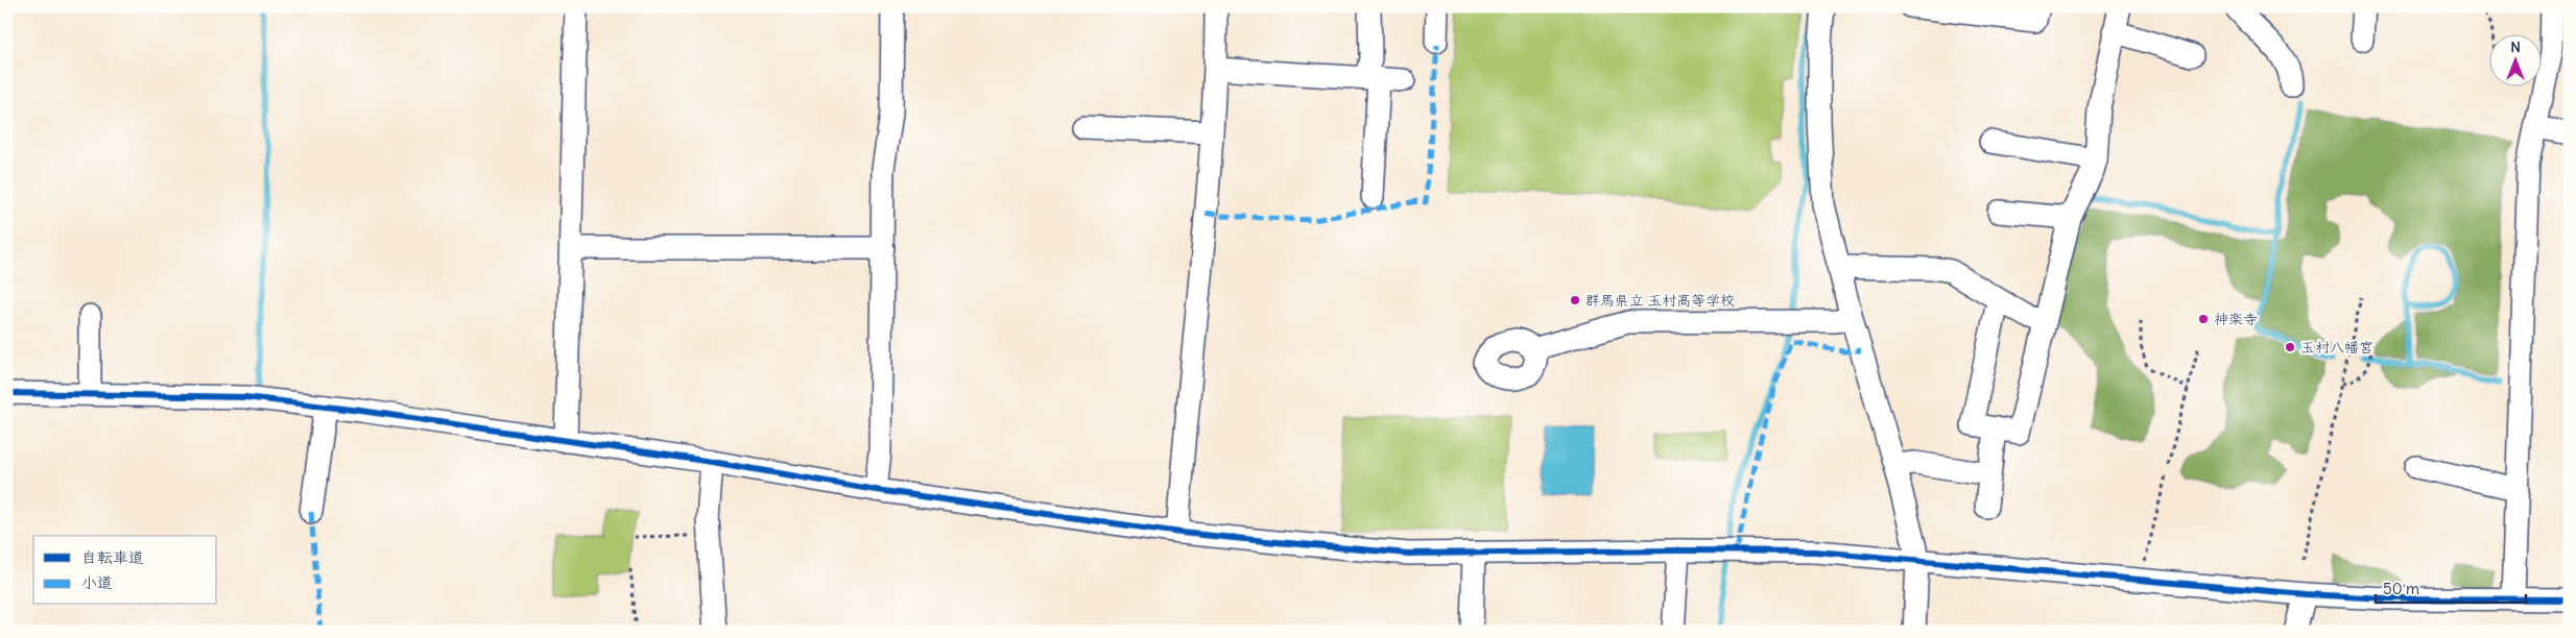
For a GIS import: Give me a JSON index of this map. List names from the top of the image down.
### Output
{
  "places": ["群馬県立 玉村高等学校", "神楽寺", "玉村八幡宮"],
  "legend": ["自転車道", "小道"],
  "scale_bar": "50 m",
  "north": "top"
}
